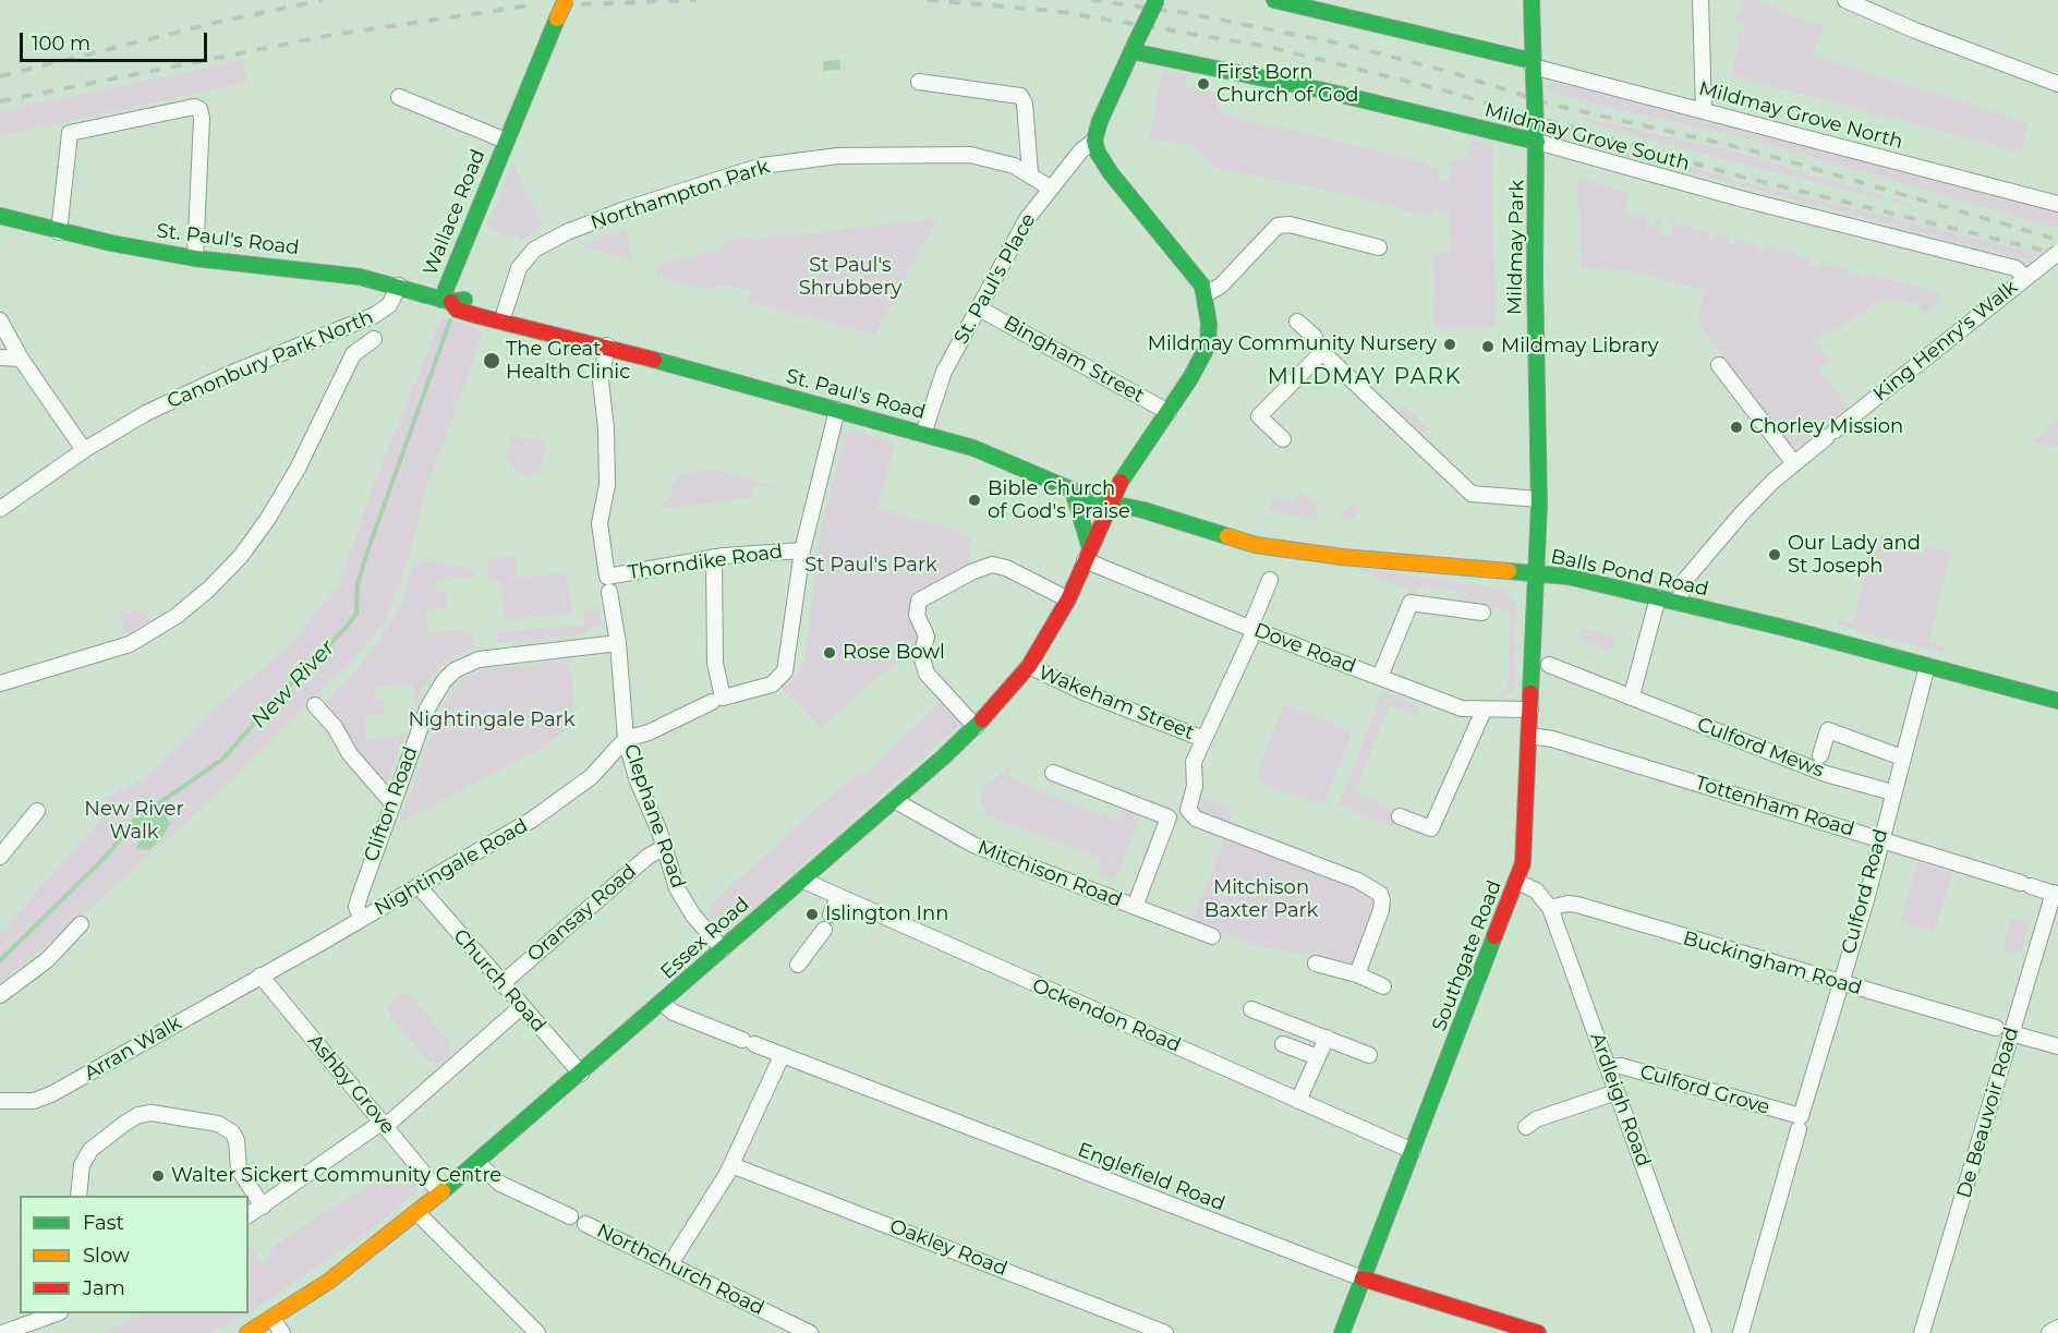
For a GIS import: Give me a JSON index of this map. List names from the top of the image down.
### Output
{
  "streets": {
    "main road": [
      "Mildmay Grove North",
      "Mildmay Grove South",
      "Wallace Road",
      "St. Paul's Road",
      "Mildmay Park",
      "Balls Pond Road",
      "Essex Road",
      "Southgate Road",
      "Englefield Road"
    ],
    "street": [
      "Northampton Park",
      "St. Paul's Place",
      "King Henry's Walk",
      "Canonbury Park North",
      "Bingham Street",
      "Thorndike Road",
      "Dove Road",
      "Wakeham Street",
      "Culford Mews",
      "Clifton Road",
      "Tottenham Road",
      "Clephane Road",
      "Nightingale Road",
      "Mitchison Road",
      "Culford Road",
      "Oransay Road",
      "Buckingham Road",
      "Church Road",
      "Ockendon Road",
      "Arran Walk",
      "Ashby Grove",
      "Culford Grove",
      "Ardleigh Road",
      "De Beauvoir Road",
      "Oakley Road",
      "Northchurch Road"
    ]
  },
  "crossings": [
    ["Mildmay Grove North", "Mildmay Park"],
    ["Mildmay Grove South", "Mildmay Park"],
    ["Mildmay Grove South", "King Henry's Walk"],
    ["Northampton Park", "St. Paul's Road"],
    ["Northampton Park", "St. Paul's Place"],
    ["Wallace Road", "St. Paul's Road"],
    ["St. Paul's Road", "St. Paul's Place"],
    ["St. Paul's Road", "Canonbury Park North"],
    ["St. Paul's Road", "Balls Pond Road"],
    ["St. Paul's Road", "Clephane Road"],
    ["St. Paul's Road", "Essex Road"],
    ["Mildmay Park", "Balls Pond Road"],
    ["Mildmay Park", "Southgate Road"],
    ["St. Paul's Place", "Bingham Street"],
    ["King Henry's Walk", "Balls Pond Road"],
    ["Bingham Street", "Essex Road"],
    ["Thorndike Road", "Clephane Road"],
    ["Balls Pond Road", "Culford Road"],
    ["Balls Pond Road", "Essex Road"],
    ["Balls Pond Road", "Southgate Road"],
    ["Dove Road", "Essex Road"],
    ["Dove Road", "Southgate Road"],
    ["Wakeham Street", "Essex Road"],
    ["Culford Mews", "Culford Road"],
    ["Clifton Road", "Clephane Road"],
    ["Clifton Road", "Nightingale Road"],
    ["Tottenham Road", "Culford Road"],
    ["Tottenham Road", "Southgate Road"],
    ["Tottenham Road", "De Beauvoir Road"],
    ["Clephane Road", "Nightingale Road"],
    ["Clephane Road", "Oransay Road"],
    ["Clephane Road", "Essex Road"],
    ["Nightingale Road", "Church Road"],
    ["Nightingale Road", "Arran Walk"],
    ["Nightingale Road", "Ashby Grove"],
    ["Mitchison Road", "Essex Road"],
    ["Culford Road", "Buckingham Road"],
    ["Culford Road", "Culford Grove"],
    ["Oransay Road", "Church Road"],
    ["Essex Road", "Church Road"],
    ["Essex Road", "Ockendon Road"],
    ["Essex Road", "Ashby Grove"],
    ["Essex Road", "Englefield Road"],
    ["Southgate Road", "Ockendon Road"],
    ["Southgate Road", "Ardleigh Road"],
    ["Southgate Road", "Englefield Road"],
    ["Buckingham Road", "Ardleigh Road"],
    ["Arran Walk", "Ashby Grove"],
    ["Culford Grove", "Ardleigh Road"]
  ],
  "districts": ["MILDMAY PARK"],
  "water": ["New River"],
  "parks": [
    "St Paul's Shrubbery",
    "St Paul's Park",
    "Nightingale Park",
    "New River Walk",
    "Mitchison Baxter Park"
  ],
  "places": [
    "First Born Church of God",
    "Mildmay Community Nursery",
    "Mildmay Library",
    "The Great Health Clinic",
    "Chorley Mission",
    "Bible Church of God's Praise",
    "Our Lady and St Joseph",
    "Rose Bowl",
    "Islington Inn",
    "Walter Sickert Community Centre"
  ],
  "legend": ["Fast", "Slow", "Jam"],
  "scale_bar": "100 m"
}
